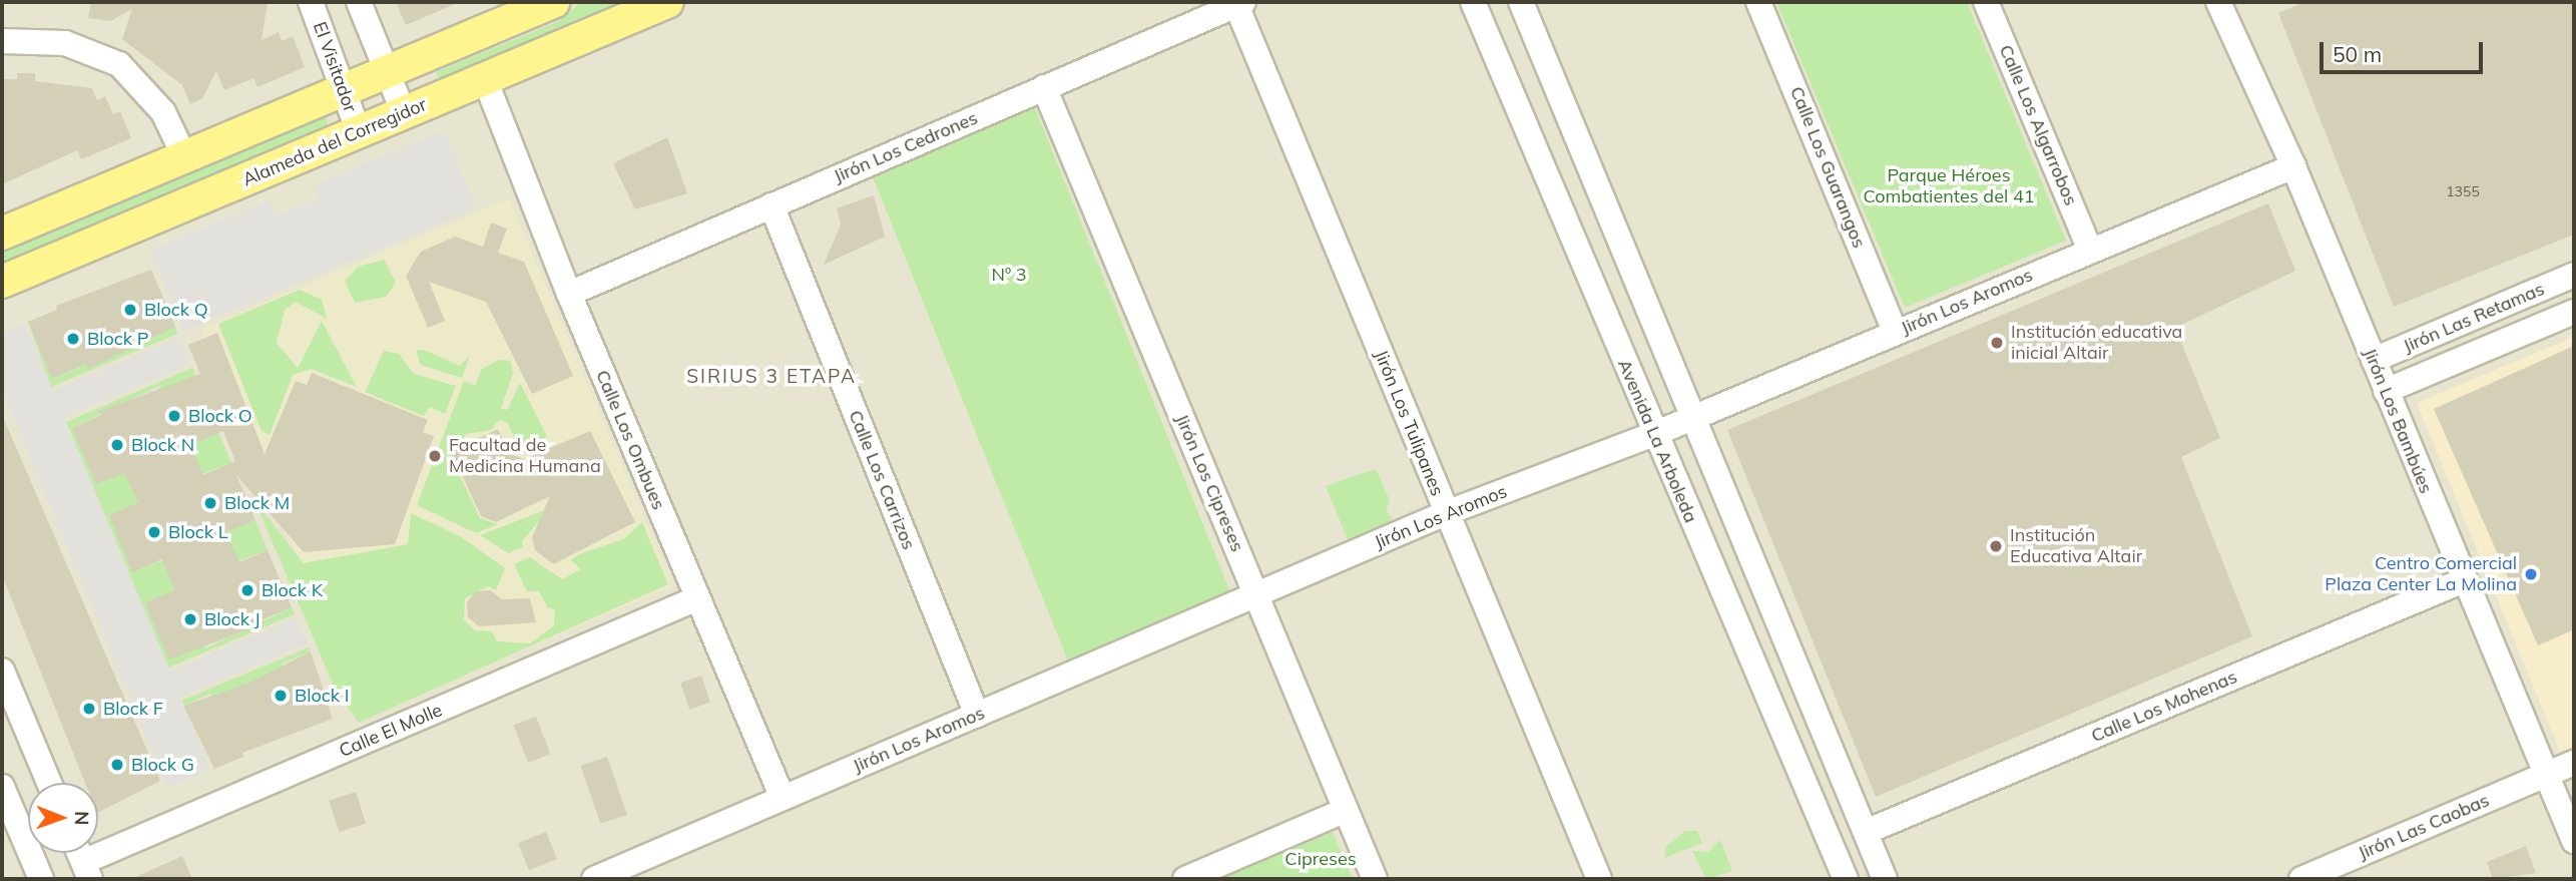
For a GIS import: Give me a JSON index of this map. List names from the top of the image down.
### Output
{
  "streets": {
    "main road": ["Alameda del Corregidor"],
    "street": [
      "El Visitador",
      "Calle Los Algarrobos",
      "Jirón Los Cedrones",
      "Calle Los Guarangos",
      "Jirón Los Aromos",
      "Jirón Las Retamas",
      "Jirón Los Bambúes",
      "Jirón Los Tulipanes",
      "Calle Los Ombues",
      "Avenida La Arboleda",
      "Calle Los Carrizos",
      "Jirón Los Cipreses",
      "Calle Los Mohenas",
      "Calle El Molle",
      "Jirón Las Caobas"
    ]
  },
  "crossings": [
    ["El Visitador", "Alameda del Corregidor"],
    ["Calle Los Algarrobos", "Jirón Los Aromos"],
    ["Alameda del Corregidor", "Calle Los Ombues"],
    ["Jirón Los Cedrones", "Jirón Los Tulipanes"],
    ["Jirón Los Cedrones", "Calle Los Ombues"],
    ["Jirón Los Cedrones", "Calle Los Carrizos"],
    ["Jirón Los Cedrones", "Jirón Los Cipreses"],
    ["Calle Los Guarangos", "Jirón Los Aromos"],
    ["Jirón Los Aromos", "Jirón Los Bambúes"],
    ["Jirón Los Aromos", "Jirón Los Tulipanes"],
    ["Jirón Los Aromos", "Calle Los Ombues"],
    ["Jirón Los Aromos", "Avenida La Arboleda"],
    ["Jirón Los Aromos", "Calle Los Carrizos"],
    ["Jirón Los Aromos", "Jirón Los Cipreses"],
    ["Jirón Las Retamas", "Jirón Los Bambúes"],
    ["Jirón Los Bambúes", "Calle Los Mohenas"],
    ["Jirón Los Bambúes", "Jirón Las Caobas"],
    ["Calle Los Ombues", "Calle El Molle"]
  ],
  "districts": ["SIRIUS 3 ETAPA"],
  "parks": ["Parque Héroes Combatientes del 41", "Nº 3", "Cipreses"],
  "places": [
    "Block Q",
    "Block P",
    "Institución educativa inicial Altair",
    "Block O",
    "Block N",
    "Facultad de Medicina Humana",
    "Block M",
    "Block L",
    "Institución Educativa Altair",
    "Centro Comercial Plaza Center La Molina",
    "Block K",
    "Block J",
    "Block I",
    "Block F",
    "Block G"
  ],
  "house_numbers": ["1355"],
  "scale_bar": "50 m",
  "north": "right"
}
